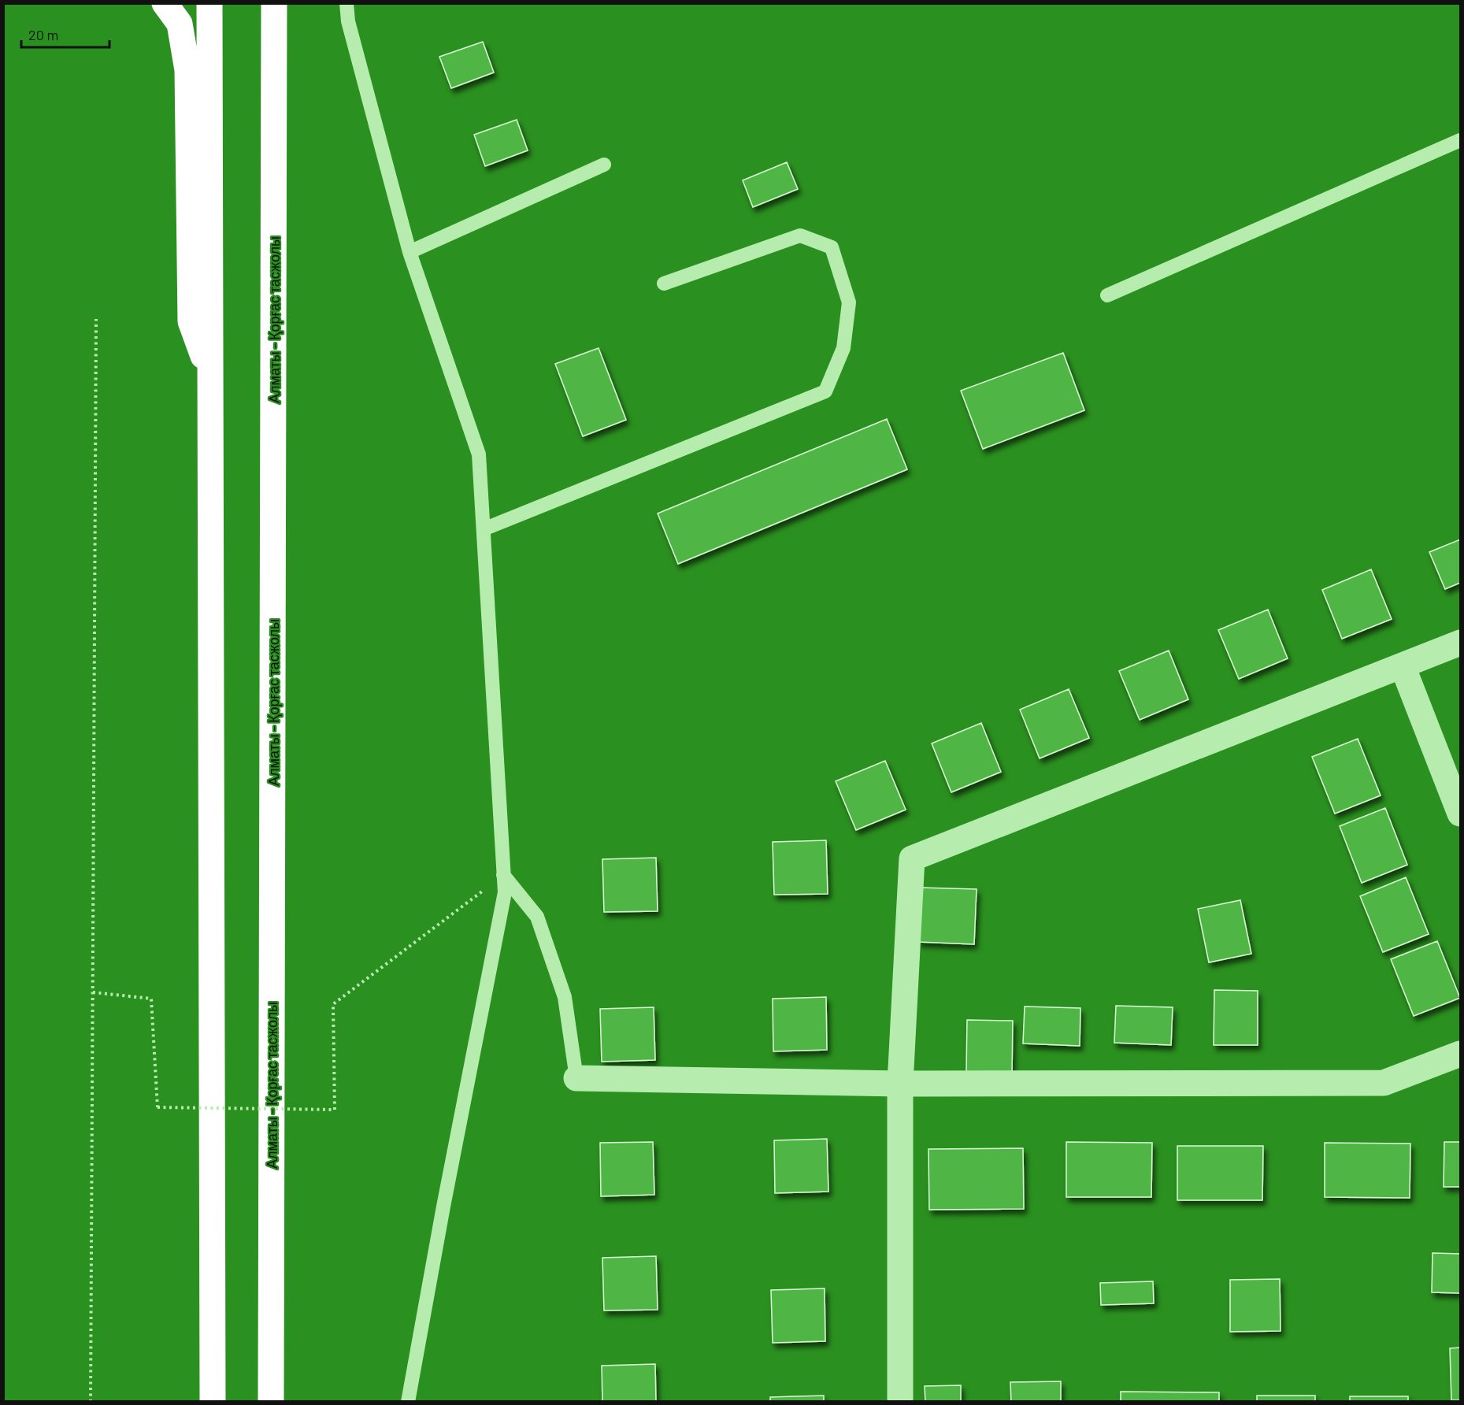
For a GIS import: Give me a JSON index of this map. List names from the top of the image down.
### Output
{
  "streets": {
    "highway": ["Алматы - Қорғас тасжолы"]
  },
  "scale_bar": "20 m"
}
